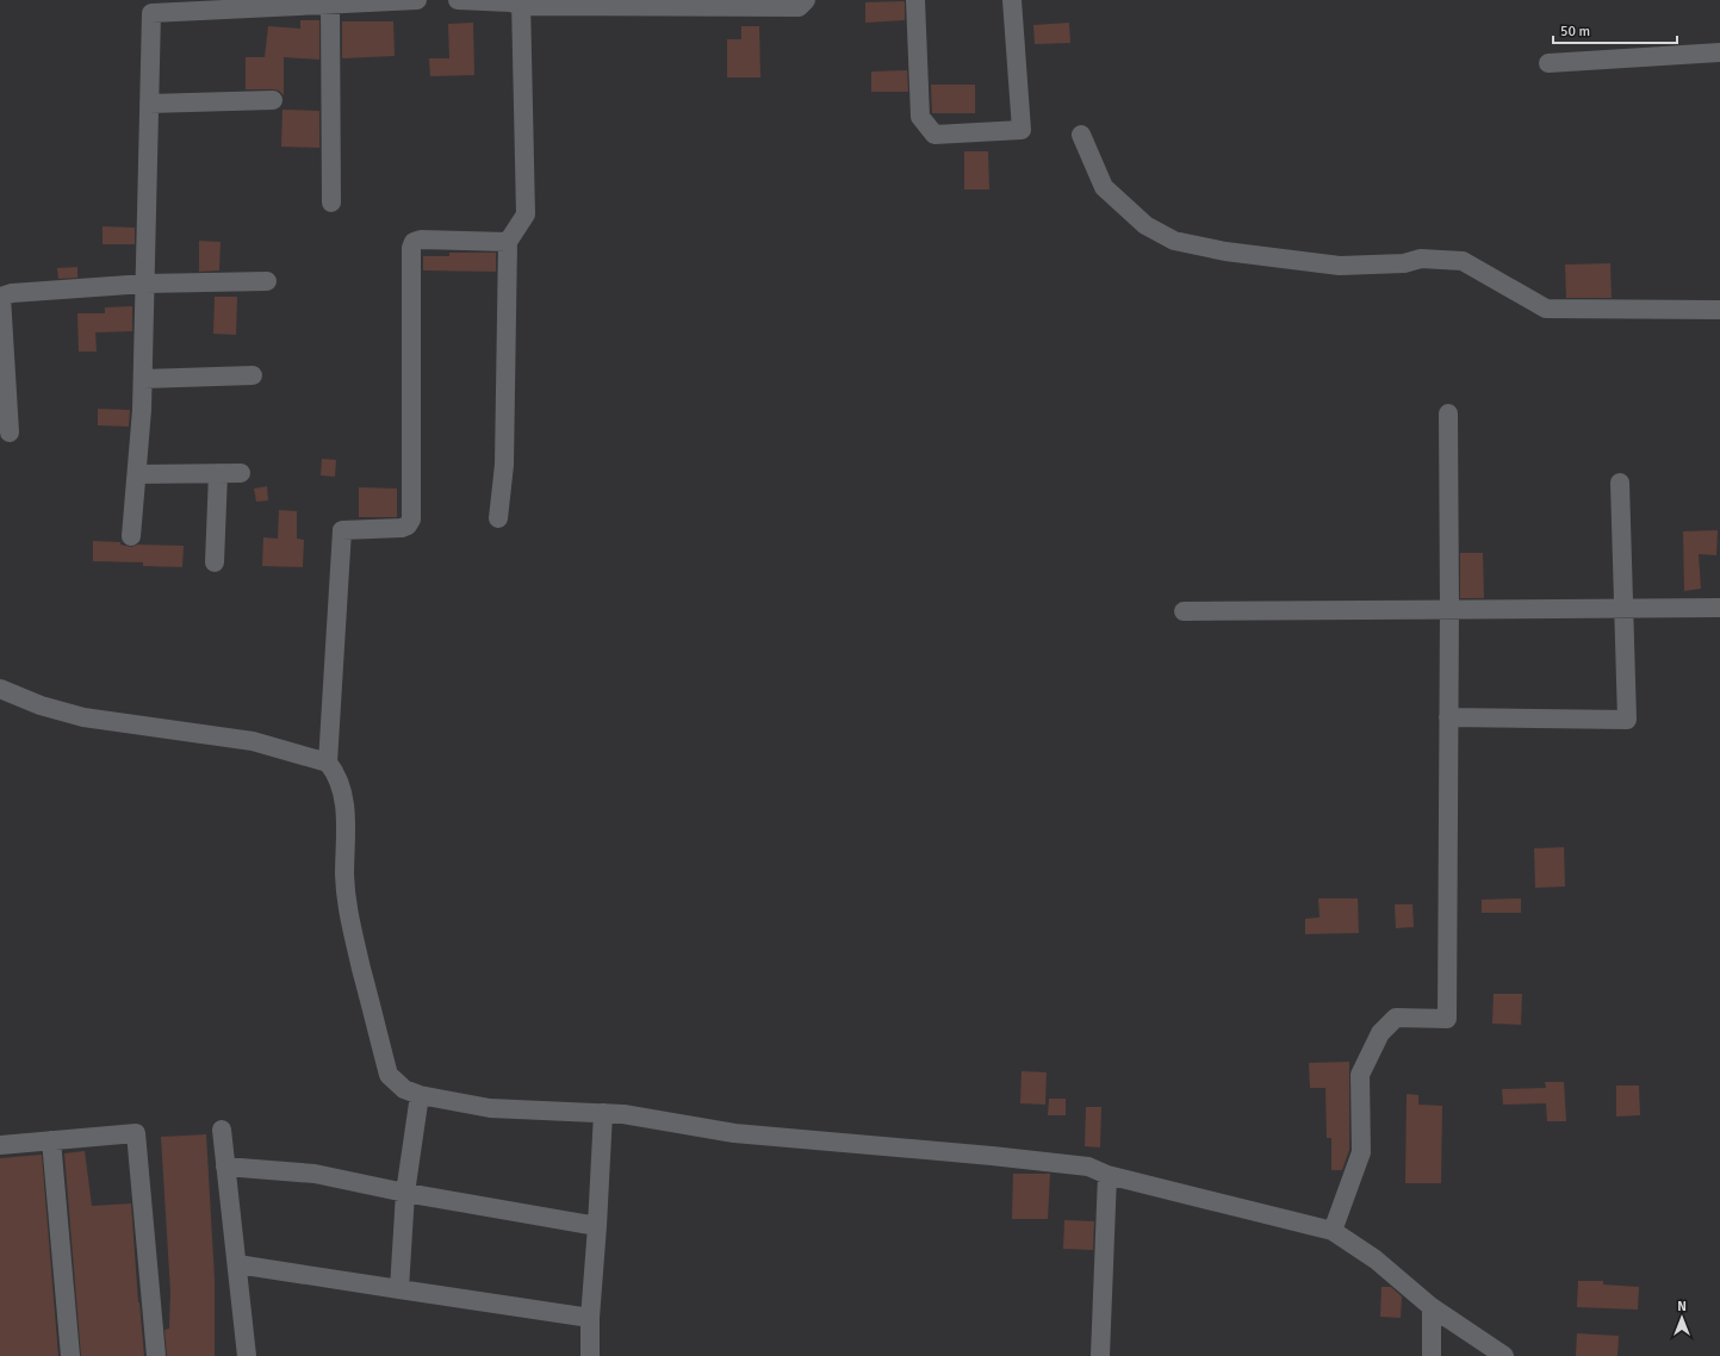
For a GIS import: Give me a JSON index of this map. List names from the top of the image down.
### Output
{
  "scale_bar": "50 m",
  "north": "top"
}
